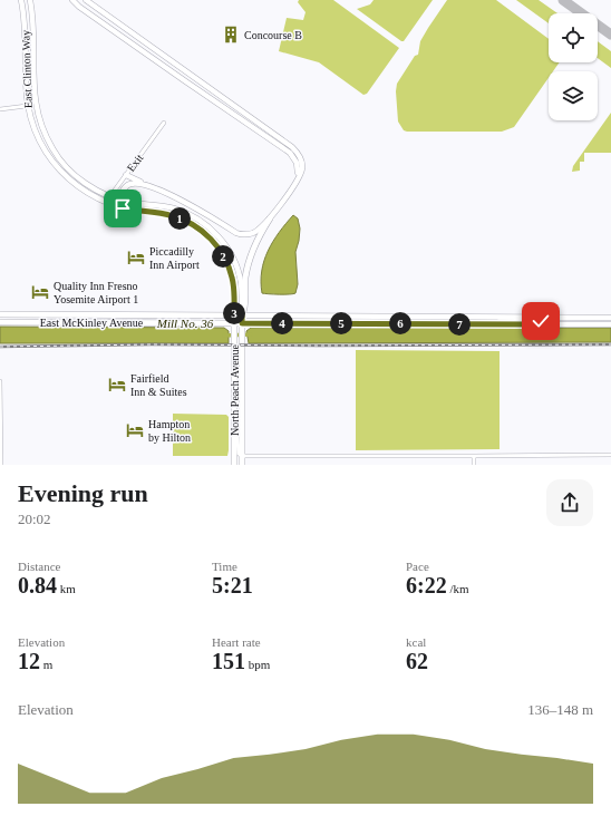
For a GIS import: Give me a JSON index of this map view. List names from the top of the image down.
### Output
{
  "streets": {
    "main road": ["East Clinton Way", "East McKinley Avenue", "North Peach Avenue"],
    "street": ["Exit"]
  },
  "crossings": [
    ["East Clinton Way", "Exit"],
    ["East Clinton Way", "East McKinley Avenue"],
    ["East Clinton Way", "North Peach Avenue"],
    ["East McKinley Avenue", "North Peach Avenue"]
  ],
  "water": ["Mill No. 36"],
  "places": {
    "building": ["Concourse B"],
    "hotel": [
      "Piccadilly Inn Airport",
      "Quality Inn Fresno Yosemite Airport 1",
      "Fairfield Inn & Suites",
      "Hampton by Hilton"
    ]
  },
  "page": {
    "pins": [
      "1",
      "2",
      "3",
      "4",
      "5",
      "6",
      "7"
    ],
    "heading": ["Evening run", "20:02"],
    "stats": [
      ["Distance", "0.84 km"],
      ["Time", "5:21"],
      ["Pace", "6:22 /km"],
      ["Elevation", "12 m"],
      ["Heart rate", "151 bpm"],
      ["kcal", "62"]
    ],
    "chart": ["Elevation", "136–148 m"]
  }
}
